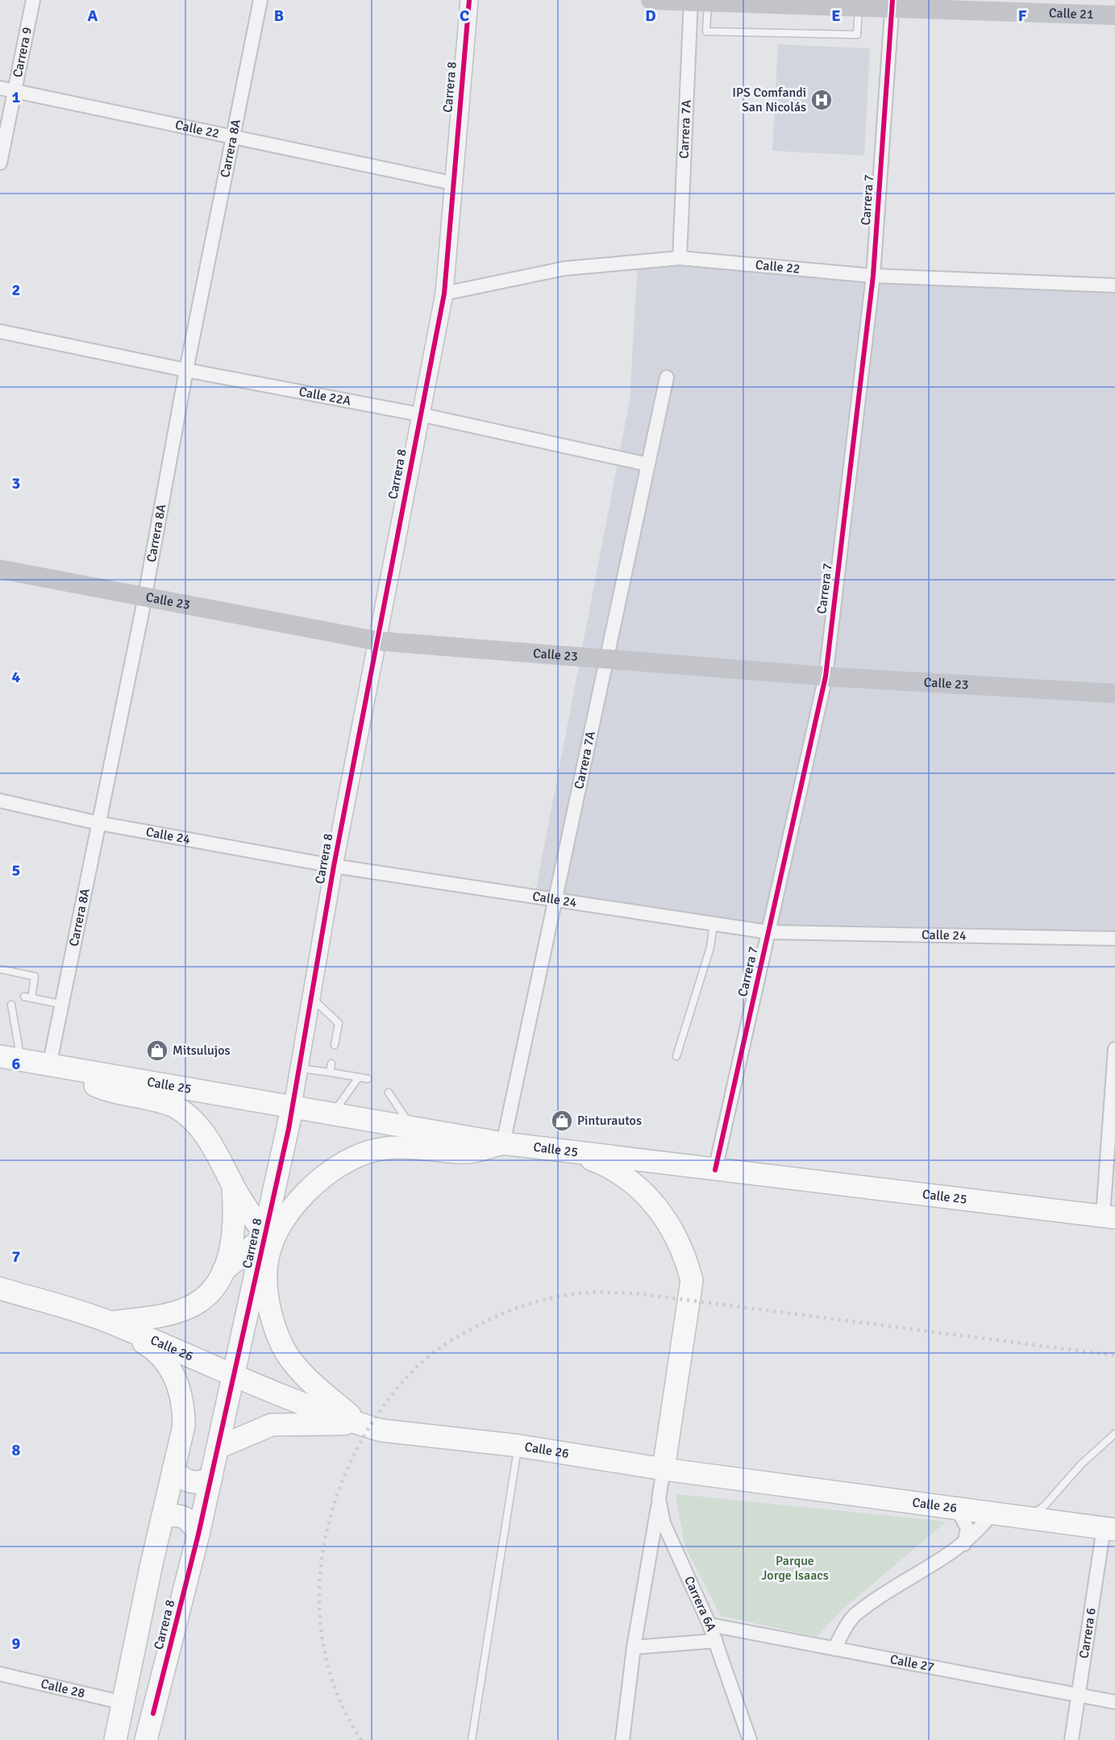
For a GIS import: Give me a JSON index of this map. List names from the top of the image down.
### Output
{
  "streets": {
    "main road": [
      "Calle 21",
      "Carrera 8",
      "Calle 23",
      "Calle 25",
      "Calle 26"
    ],
    "street": [
      "Carrera 9",
      "Carrera 7A",
      "Calle 22",
      "Carrera 8A",
      "Carrera 7",
      "Calle 22A",
      "Calle 24",
      "Carrera 6A",
      "Carrera 6",
      "Calle 27",
      "Calle 28"
    ]
  },
  "crossings": [
    ["Calle 21", "Carrera 7A"],
    ["Calle 21", "Carrera 7"],
    ["Carrera 9", "Calle 22"],
    ["Carrera 8", "Calle 22"],
    ["Carrera 8", "Calle 22A"],
    ["Carrera 8", "Calle 23"],
    ["Carrera 8", "Calle 24"],
    ["Carrera 8", "Calle 25"],
    ["Carrera 8", "Calle 26"],
    ["Carrera 8", "Calle 28"],
    ["Carrera 7A", "Calle 22"],
    ["Carrera 7A", "Calle 22A"],
    ["Carrera 7A", "Calle 23"],
    ["Carrera 7A", "Calle 24"],
    ["Carrera 7A", "Calle 25"],
    ["Calle 22", "Carrera 8A"],
    ["Calle 22", "Carrera 7"],
    ["Carrera 8A", "Calle 22A"],
    ["Carrera 8A", "Calle 23"],
    ["Carrera 8A", "Calle 24"],
    ["Carrera 8A", "Calle 25"],
    ["Carrera 7", "Calle 23"],
    ["Carrera 7", "Calle 24"],
    ["Carrera 7", "Calle 25"],
    ["Calle 26", "Carrera 6A"],
    ["Calle 26", "Carrera 6"],
    ["Carrera 6A", "Calle 27"],
    ["Carrera 6", "Calle 27"]
  ],
  "parks": ["Parque Jorge Isaacs"],
  "places": {
    "hospital": ["IPS Comfandi San Nicolás"],
    "shop": ["Mitsulujos", "Pinturautos"]
  },
  "grid": {
    "columns": [
      "A",
      "B",
      "C",
      "D",
      "E",
      "F"
    ],
    "rows": [
      "1",
      "2",
      "3",
      "4",
      "5",
      "6",
      "7",
      "8",
      "9"
    ]
  }
}
